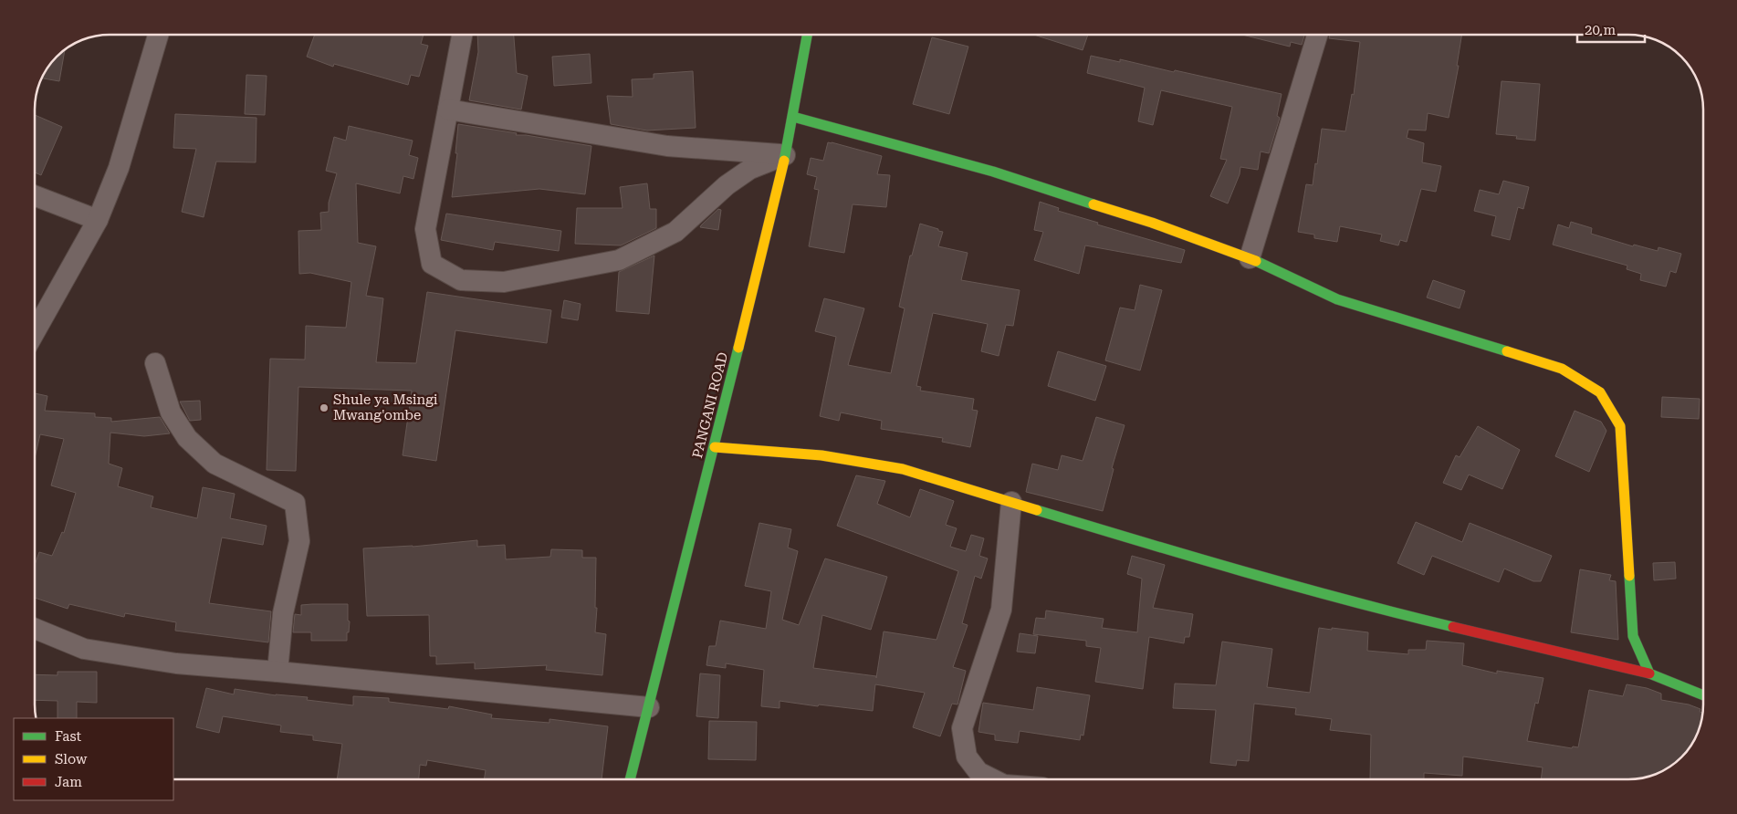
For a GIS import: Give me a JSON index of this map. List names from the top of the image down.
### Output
{
  "streets": {
    "street": ["PANGANI ROAD"]
  },
  "places": ["Shule ya Msingi Mwang'ombe"],
  "legend": ["Fast", "Slow", "Jam"],
  "scale_bar": "20 m"
}
